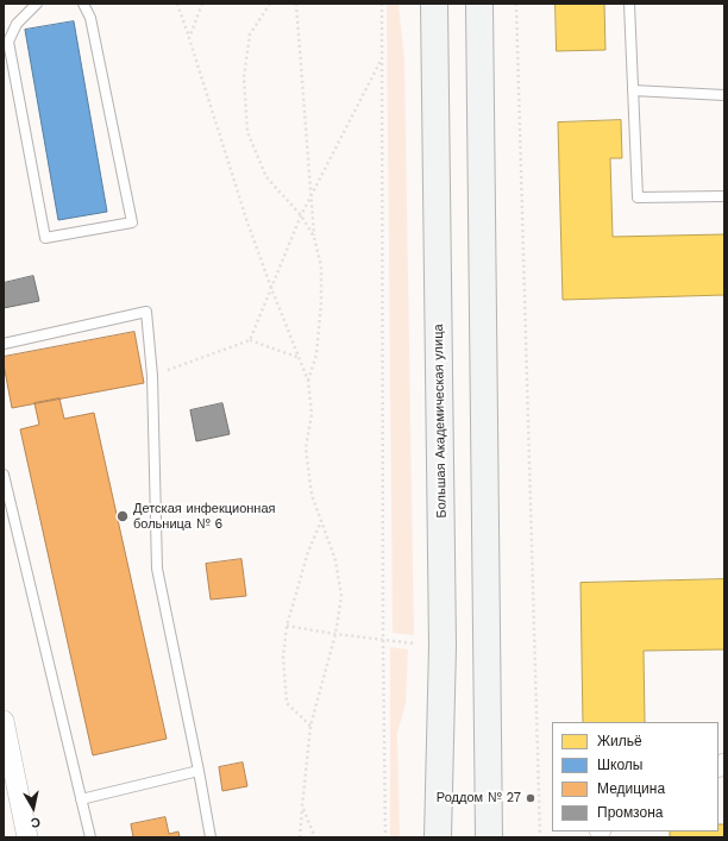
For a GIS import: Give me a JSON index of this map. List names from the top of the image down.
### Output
{
  "streets": {
    "main road": ["Большая Академическая улица"]
  },
  "places": ["Детская инфекционная больница № 6", "Роддом № 27"],
  "legend": [
    "Жильё",
    "Школы",
    "Медицина",
    "Промзона"
  ],
  "north": "bottom"
}
